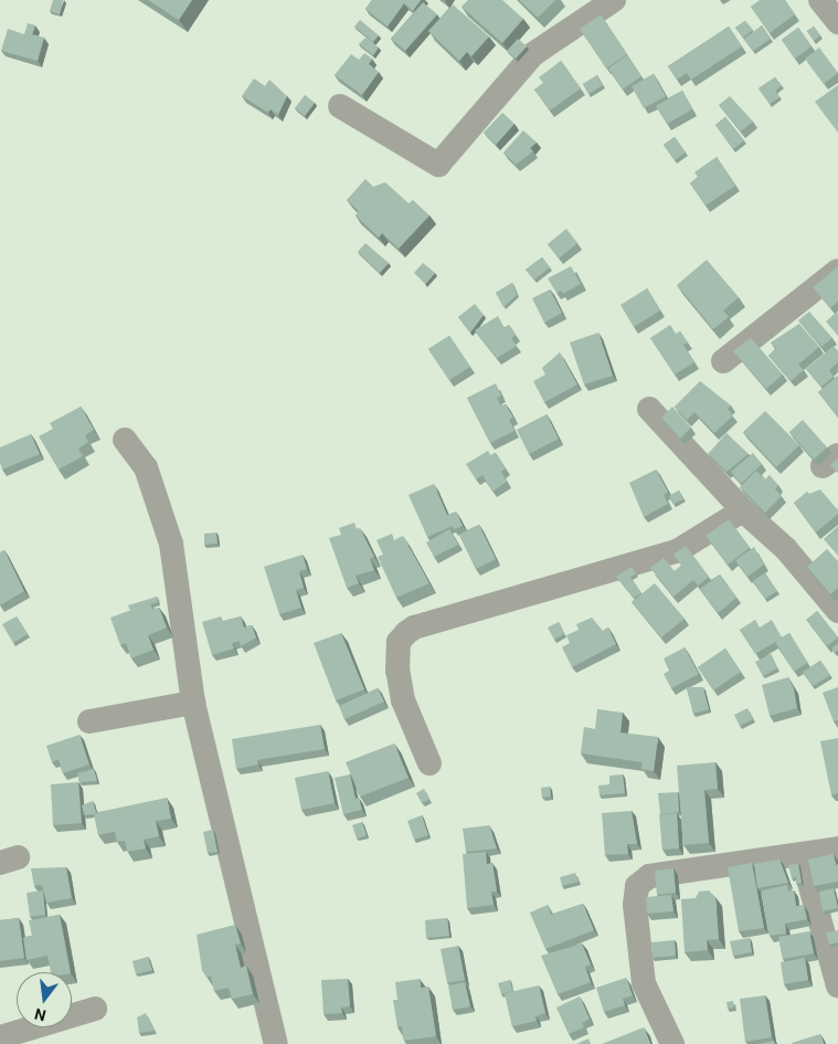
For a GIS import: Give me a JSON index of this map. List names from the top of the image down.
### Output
{
  "north": "bottom"
}
